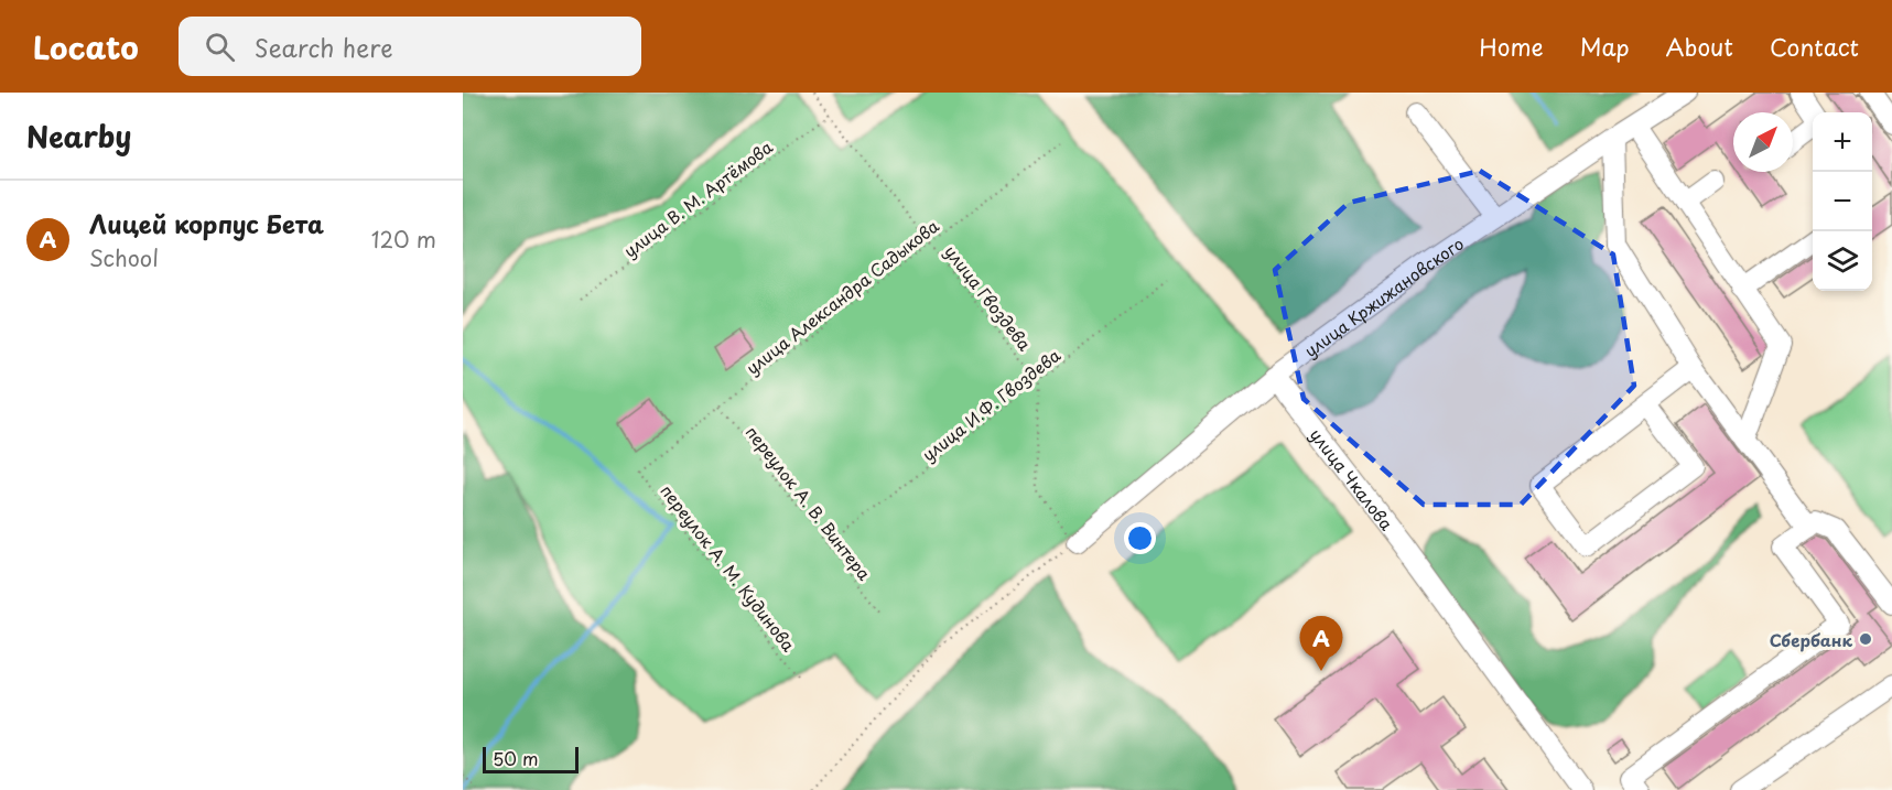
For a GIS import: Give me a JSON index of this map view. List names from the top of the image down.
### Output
{
  "streets": {
    "street": ["улица Кржижановского", "улица Чкалова"],
    "path": [
      "улица В. М. Артёмова",
      "улица Александра Садыкова",
      "улица Гвоздева",
      "улица И.Ф. Гвоздева",
      "переулок А. В. Винтера",
      "переулок А. М. Кудинова"
    ]
  },
  "crossings": [
    ["улица В. М. Артёмова", "улица Гвоздева"],
    ["улица Кржижановского", "улица Чкалова"],
    ["улица Александра Садыкова", "улица Гвоздева"],
    ["улица Александра Садыкова", "переулок А. В. Винтера"],
    ["улица Александра Садыкова", "переулок А. М. Кудинова"],
    ["улица Гвоздева", "улица И.Ф. Гвоздева"],
    ["улица И.Ф. Гвоздева", "переулок А. В. Винтера"]
  ],
  "places": ["Сбербанк"],
  "scale_bar": "50 m",
  "north": "top right",
  "page": {
    "header": "Locato",
    "search": "Search here",
    "nav": [
      "Home",
      "Map",
      "About",
      "Contact"
    ],
    "heading": "Nearby",
    "map_buttons": ["+", "−"],
    "list": [
      {
        "mark": "A",
        "name": "Лицей корпус Бета",
        "note": "School",
        "value": "120 m"
      }
    ],
    "pins": "A",
    "scale": "50 m"
  }
}
